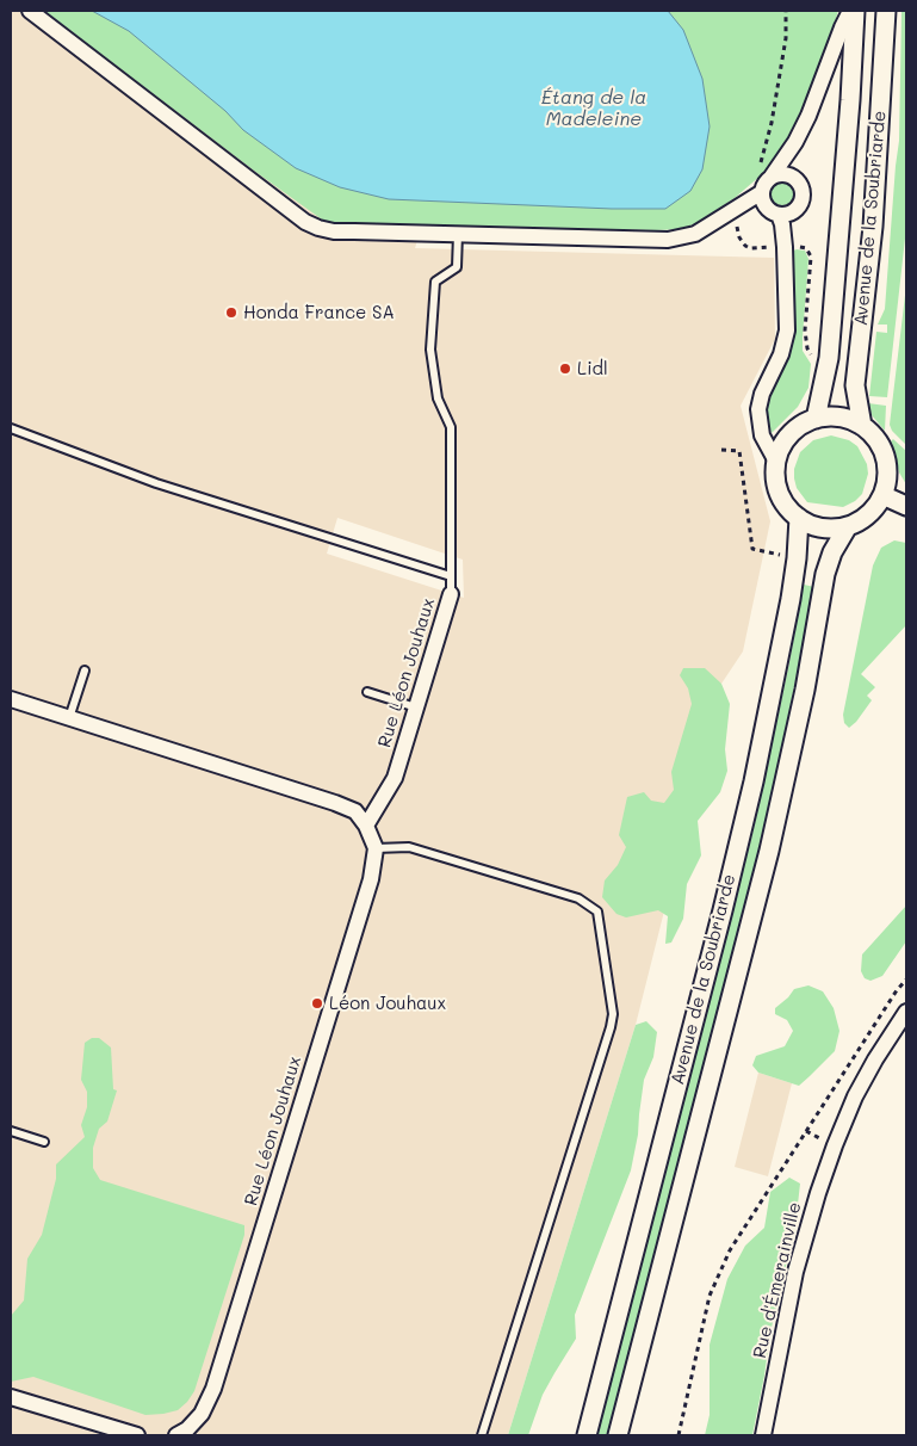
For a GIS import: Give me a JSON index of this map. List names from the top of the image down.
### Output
{
  "streets": {
    "street": ["Avenue de la Soubriarde", "Rue Léon Jouhaux", "Rue d'Émerainville"]
  },
  "water": ["Étang de la Madeleine"],
  "places": ["Honda France SA", "Lidl", "Léon Jouhaux"]
}
